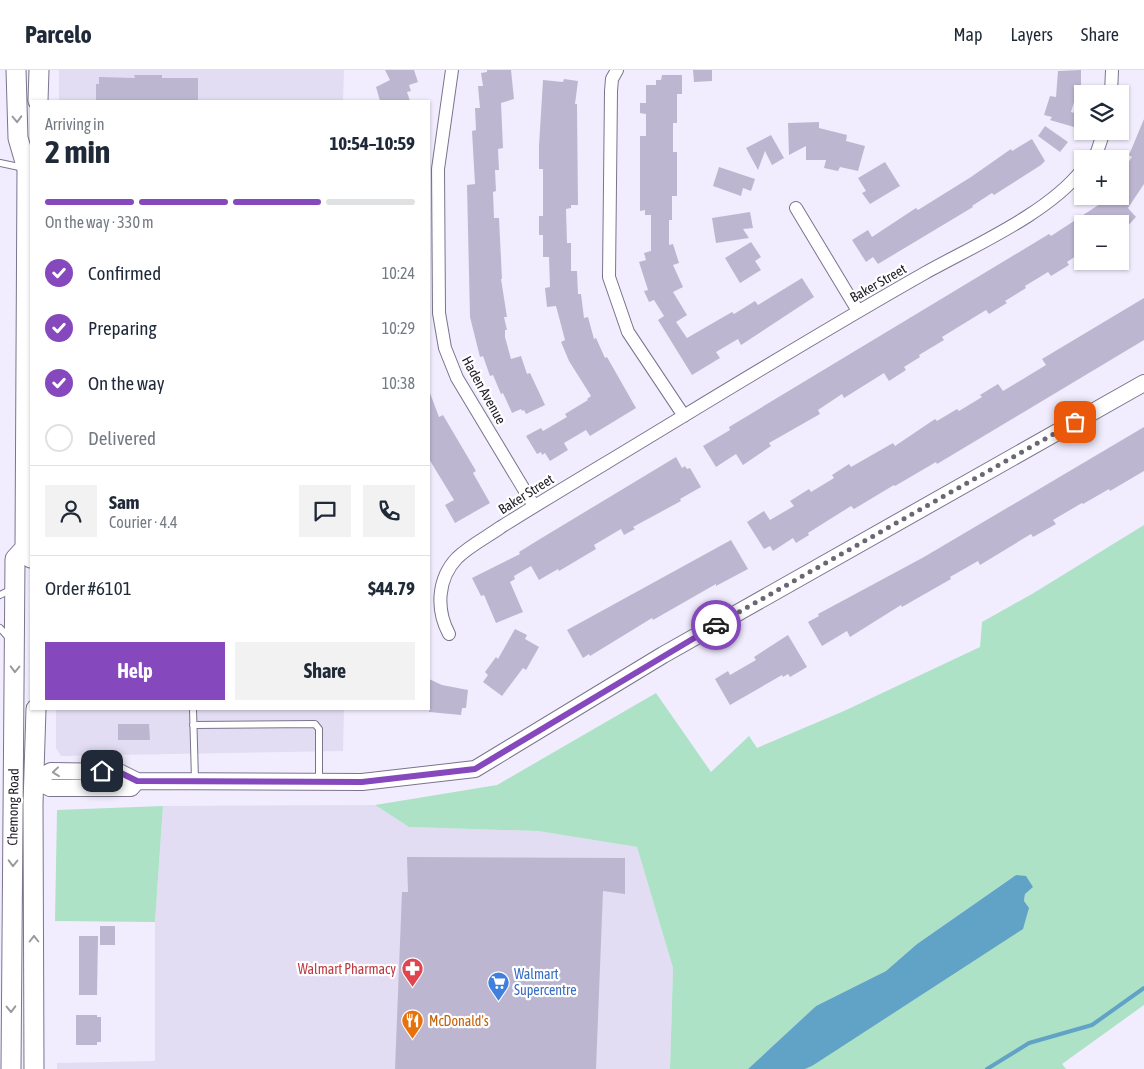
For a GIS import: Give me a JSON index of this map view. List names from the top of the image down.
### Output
{
  "streets": {
    "main road": ["Chemong Road"],
    "street": ["Baker Street", "Haden Avenue"]
  },
  "crossings": [
    ["Baker Street", "Haden Avenue"]
  ],
  "places": {
    "pharmacy": ["Walmart Pharmacy"],
    "supermarket": ["Walmart Supercentre"],
    "restaurant": ["McDonald's"]
  },
  "page": {
    "header": "Parcelo",
    "nav": ["Map", "Layers", "Share"],
    "map_buttons": ["+", "−"],
    "heading": ["2 min", "Arriving in", "10:54–10:59"],
    "panel": [
      "Sam",
      "Courier · 4.4",
      "Order #6101",
      "$44.79"
    ],
    "bar": "On the way · 330 m",
    "list": [
      ["Confirmed", "10:24"],
      ["Preparing", "10:29"],
      ["On the way", "10:38"],
      "Delivered"
    ],
    "buttons": ["Help", "Share"]
  }
}
